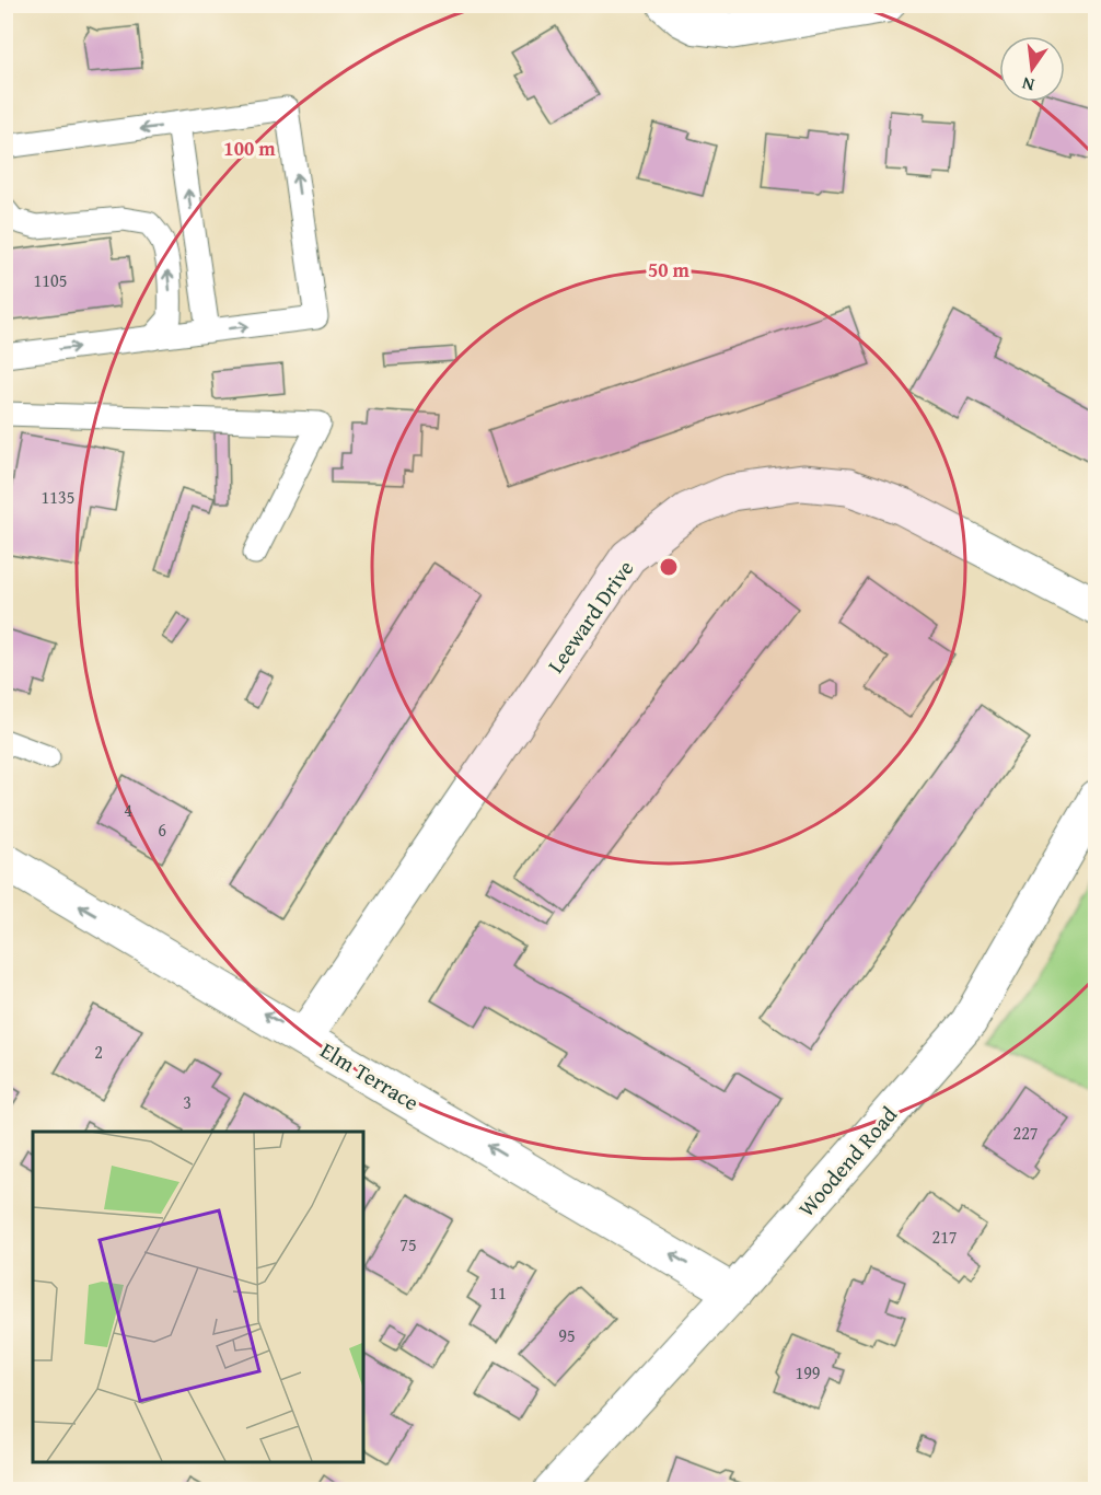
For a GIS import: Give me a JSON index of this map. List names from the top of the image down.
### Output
{
  "streets": {
    "street": ["Leeward Drive", "Elm Terrace", "Woodend Road"]
  },
  "crossings": [
    ["Leeward Drive", "Elm Terrace"],
    ["Elm Terrace", "Woodend Road"]
  ],
  "one_way": ["Elm Terrace"],
  "house_numbers": [
    "1105",
    "1135",
    "4",
    "6",
    "2",
    "3",
    "227",
    "217",
    "75",
    "11",
    "95",
    "199"
  ],
  "north": "bottom",
  "rings": ["100 m", "50 m"]
}
